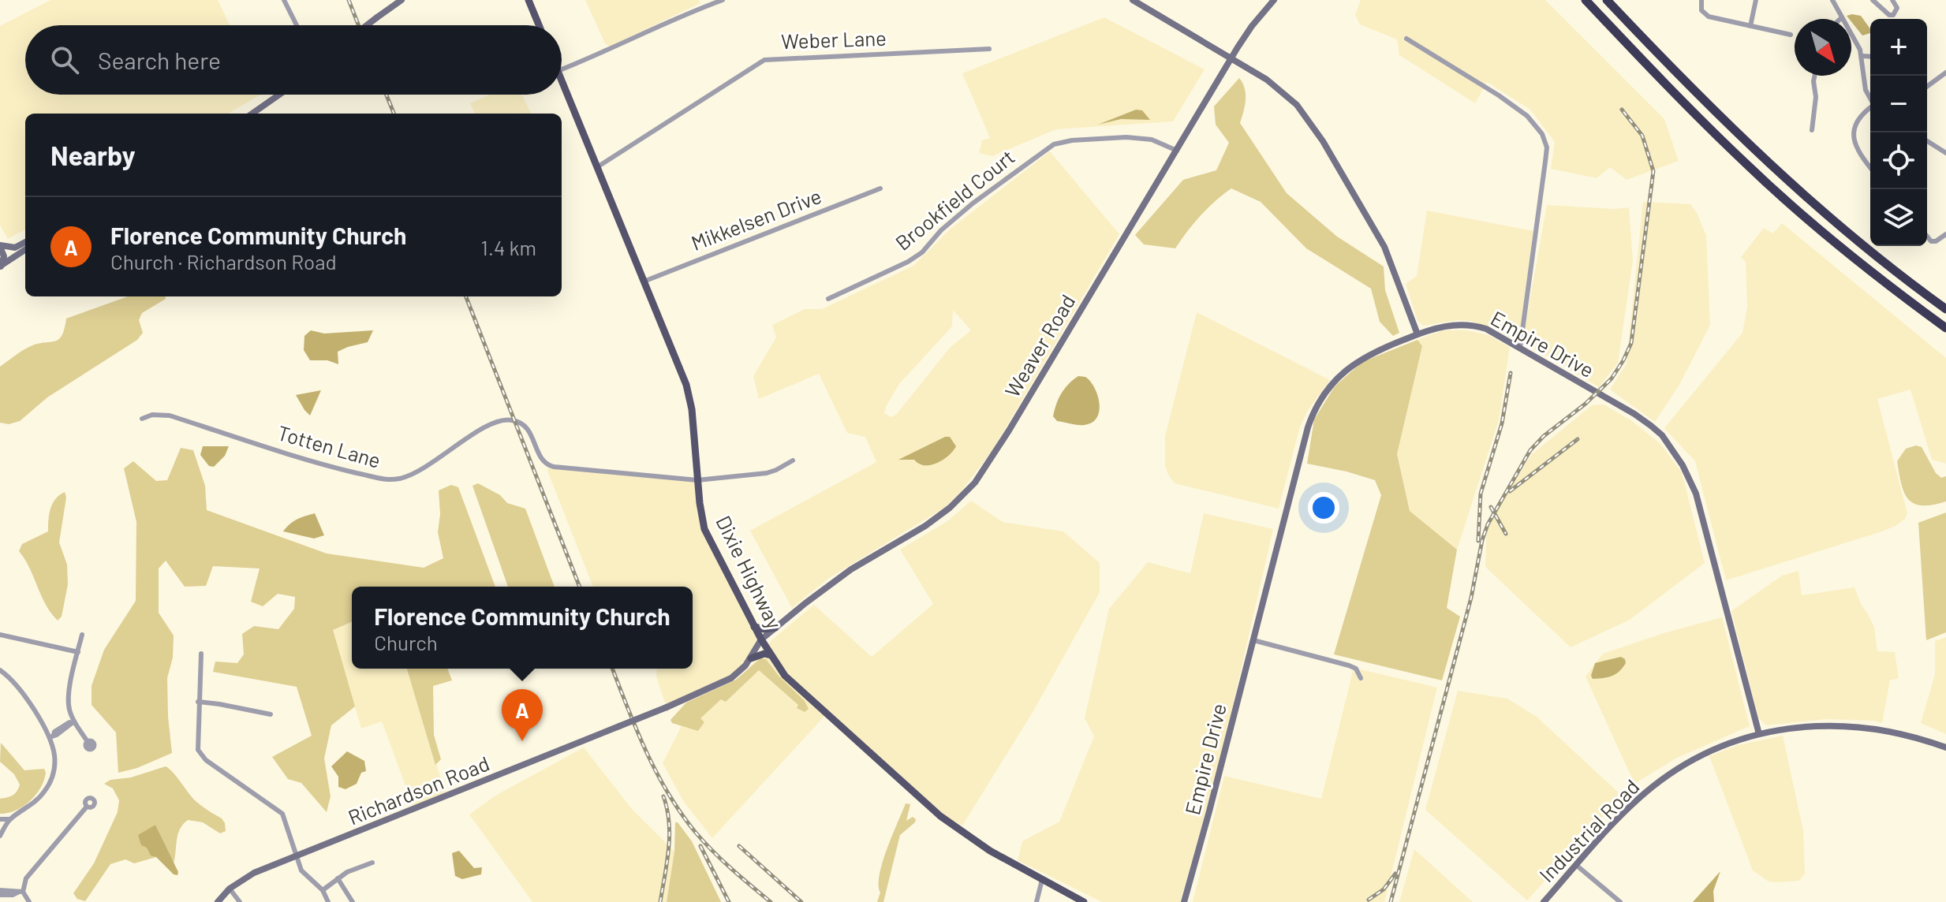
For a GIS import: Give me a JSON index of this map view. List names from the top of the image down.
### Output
{
  "streets": {
    "main road": ["Dixie Highway"],
    "street": [
      "Weber Lane",
      "Brookfield Court",
      "Mikkelsen Drive",
      "Empire Drive",
      "Weaver Road",
      "Totten Lane",
      "Richardson Road",
      "Industrial Road"
    ]
  },
  "crossings": [
    ["Weber Lane", "Dixie Highway"],
    ["Brookfield Court", "Weaver Road"],
    ["Mikkelsen Drive", "Dixie Highway"],
    ["Empire Drive", "Industrial Road"],
    ["Weaver Road", "Dixie Highway"],
    ["Weaver Road", "Richardson Road"],
    ["Totten Lane", "Dixie Highway"],
    ["Dixie Highway", "Richardson Road"]
  ],
  "north": "bottom right",
  "page": {
    "map_buttons": ["+", "−"],
    "search": "Search here",
    "heading": "Nearby",
    "list": [
      {
        "mark": "A",
        "name": "Florence Community Church",
        "note": "Church · Richardson Road",
        "value": "1.4 km"
      }
    ],
    "popup": ["Florence Community Church", "Church"],
    "pins": "A"
  }
}
